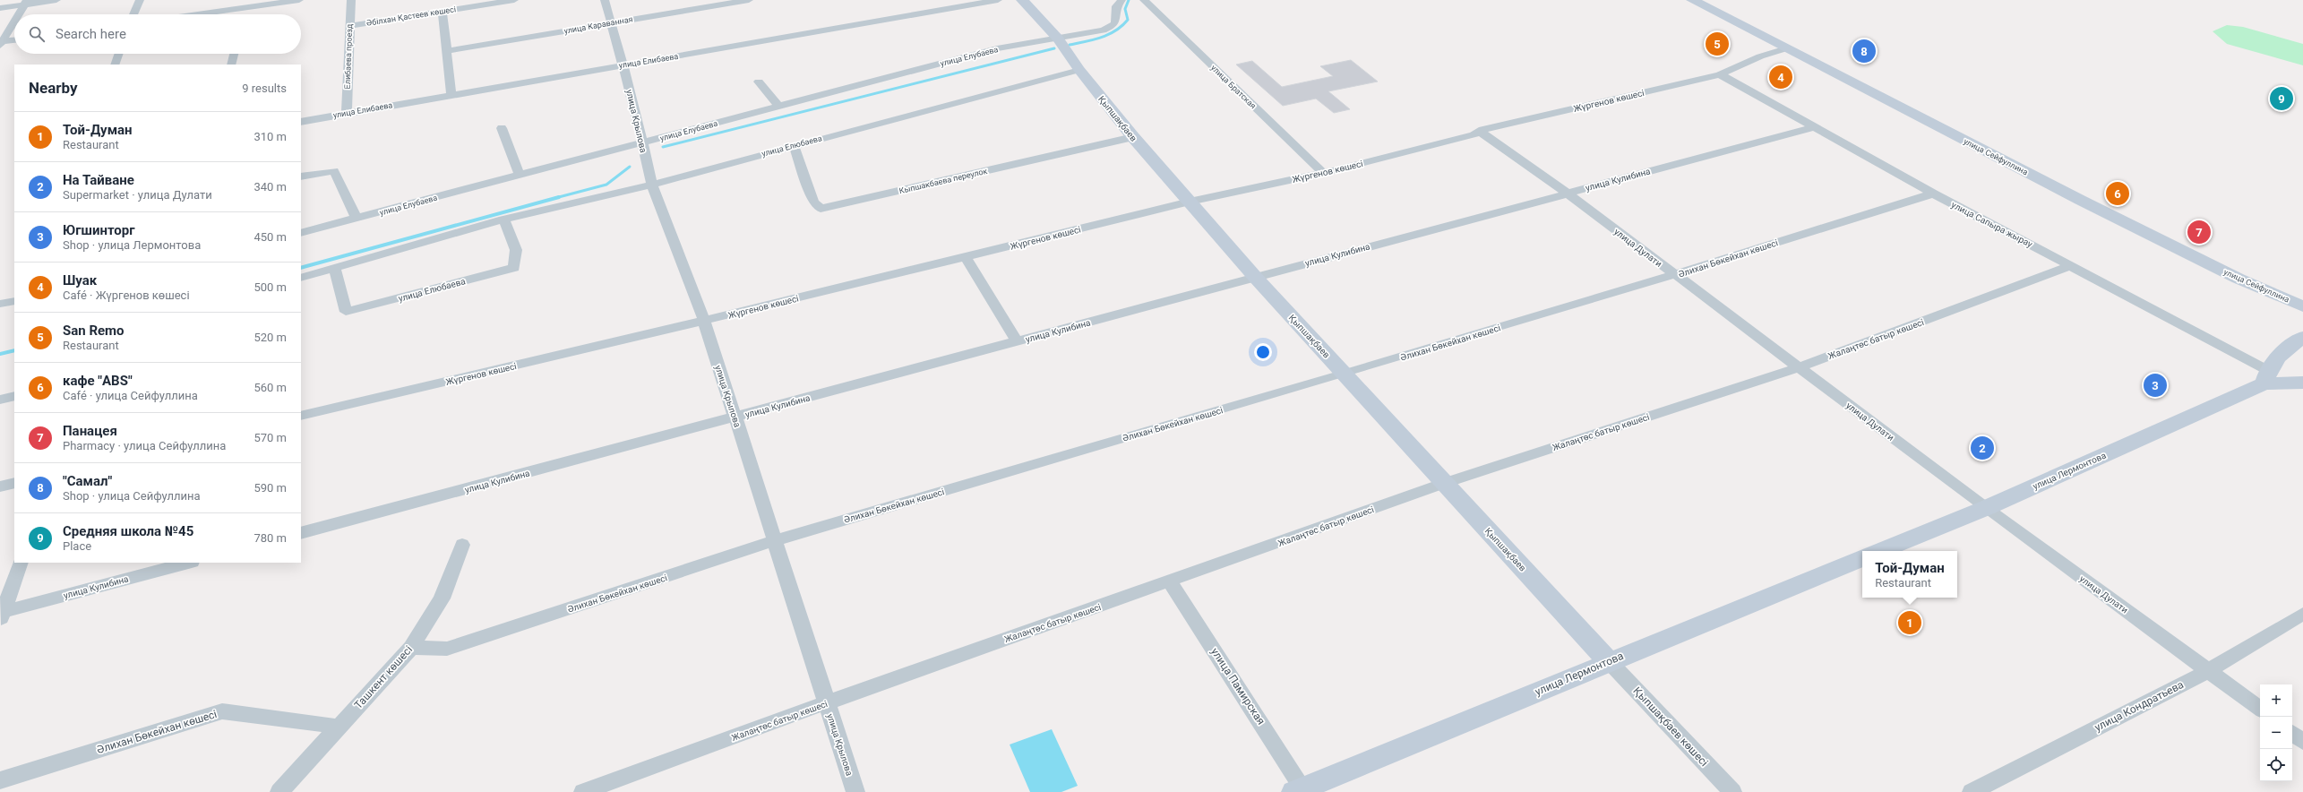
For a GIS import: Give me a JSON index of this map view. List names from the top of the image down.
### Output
{
  "streets": {
    "street": [
      "Әбілхан Қастеев көшесі",
      "улица Караванная",
      "Елибаева проезд",
      "улица Елубаева",
      "улица Елибаева",
      "улица Братская",
      "Жүргенов көшесі",
      "Қыпшақбаев",
      "улица Крылова",
      "улица Елюбаева",
      "улица Сейфуллина",
      "улица Кулибина",
      "Кыпшакбаева переулок",
      "улица Сапыра жырау",
      "улица Дулати",
      "Әлихан Бөкейхан көшесі",
      "Жалаңтөс батыр көшесі",
      "улица Лермонтова",
      "Ташкент көшесі",
      "улица Памирская",
      "улица Кондратьева",
      "Қыпшақбаев көшесі"
    ]
  },
  "crossings": [
    ["Әбілхан Қастеев көшесі", "Елибаева проезд"],
    ["улица Караванная", "улица Крылова"],
    ["Елибаева проезд", "улица Елибаева"],
    ["улица Елубаева", "Қыпшақбаев"],
    ["улица Елубаева", "улица Крылова"],
    ["улица Елибаева", "улица Крылова"],
    ["улица Братская", "Жүргенов көшесі"],
    ["Жүргенов көшесі", "Қыпшақбаев"],
    ["Жүргенов көшесі", "улица Крылова"],
    ["Жүргенов көшесі", "улица Сейфуллина"],
    ["Жүргенов көшесі", "улица Сапыра жырау"],
    ["Жүргенов көшесі", "улица Дулати"],
    ["Қыпшақбаев", "улица Елюбаева"],
    ["Қыпшақбаев", "улица Кулибина"],
    ["Қыпшақбаев", "Кыпшакбаева переулок"],
    ["Қыпшақбаев", "Әлихан Бөкейхан көшесі"],
    ["Қыпшақбаев", "Жалаңтөс батыр көшесі"],
    ["Қыпшақбаев", "улица Лермонтова"],
    ["Қыпшақбаев", "Қыпшақбаев көшесі"],
    ["улица Крылова", "улица Елюбаева"],
    ["улица Крылова", "улица Кулибина"],
    ["улица Крылова", "Әлихан Бөкейхан көшесі"],
    ["улица Крылова", "Жалаңтөс батыр көшесі"],
    ["улица Елюбаева", "Кыпшакбаева переулок"],
    ["улица Кулибина", "улица Сапыра жырау"],
    ["улица Кулибина", "улица Дулати"],
    ["улица Сапыра жырау", "Әлихан Бөкейхан көшесі"],
    ["улица Сапыра жырау", "Жалаңтөс батыр көшесі"],
    ["улица Сапыра жырау", "улица Лермонтова"],
    ["улица Дулати", "Әлихан Бөкейхан көшесі"],
    ["улица Дулати", "Жалаңтөс батыр көшесі"],
    ["улица Дулати", "улица Лермонтова"],
    ["улица Дулати", "улица Кондратьева"],
    ["Әлихан Бөкейхан көшесі", "Ташкент көшесі"],
    ["Жалаңтөс батыр көшесі", "улица Памирская"],
    ["улица Лермонтова", "улица Памирская"],
    ["улица Лермонтова", "Қыпшақбаев көшесі"]
  ],
  "page": {
    "search": "Search here",
    "pins": [
      "5",
      "8",
      "4",
      "9",
      "6",
      "7",
      "3",
      "2",
      "1"
    ],
    "heading": ["Nearby", "9 results"],
    "list": [
      {
        "mark": "1",
        "name": "Той-Думан",
        "note": "Restaurant",
        "value": "310 m"
      },
      {
        "mark": "2",
        "name": "На Тайване",
        "note": "Supermarket · улица Дулати",
        "value": "340 m"
      },
      {
        "mark": "3",
        "name": "Югшинторг",
        "note": "Shop · улица Лермонтова",
        "value": "450 m"
      },
      {
        "mark": "4",
        "name": "Шуак",
        "note": "Café · Жүргенов көшесі",
        "value": "500 m"
      },
      {
        "mark": "5",
        "name": "San Remo",
        "note": "Restaurant",
        "value": "520 m"
      },
      {
        "mark": "6",
        "name": "кафе \"ABS\"",
        "note": "Café · улица Сейфуллина",
        "value": "560 m"
      },
      {
        "mark": "7",
        "name": "Панацея",
        "note": "Pharmacy · улица Сейфуллина",
        "value": "570 m"
      },
      {
        "mark": "8",
        "name": "\"Самал\"",
        "note": "Shop · улица Сейфуллина",
        "value": "590 m"
      },
      {
        "mark": "9",
        "name": "Средняя школа №45",
        "note": "Place",
        "value": "780 m"
      }
    ],
    "popup": ["Той-Думан", "Restaurant"],
    "map_buttons": ["+", "−"]
  }
}
